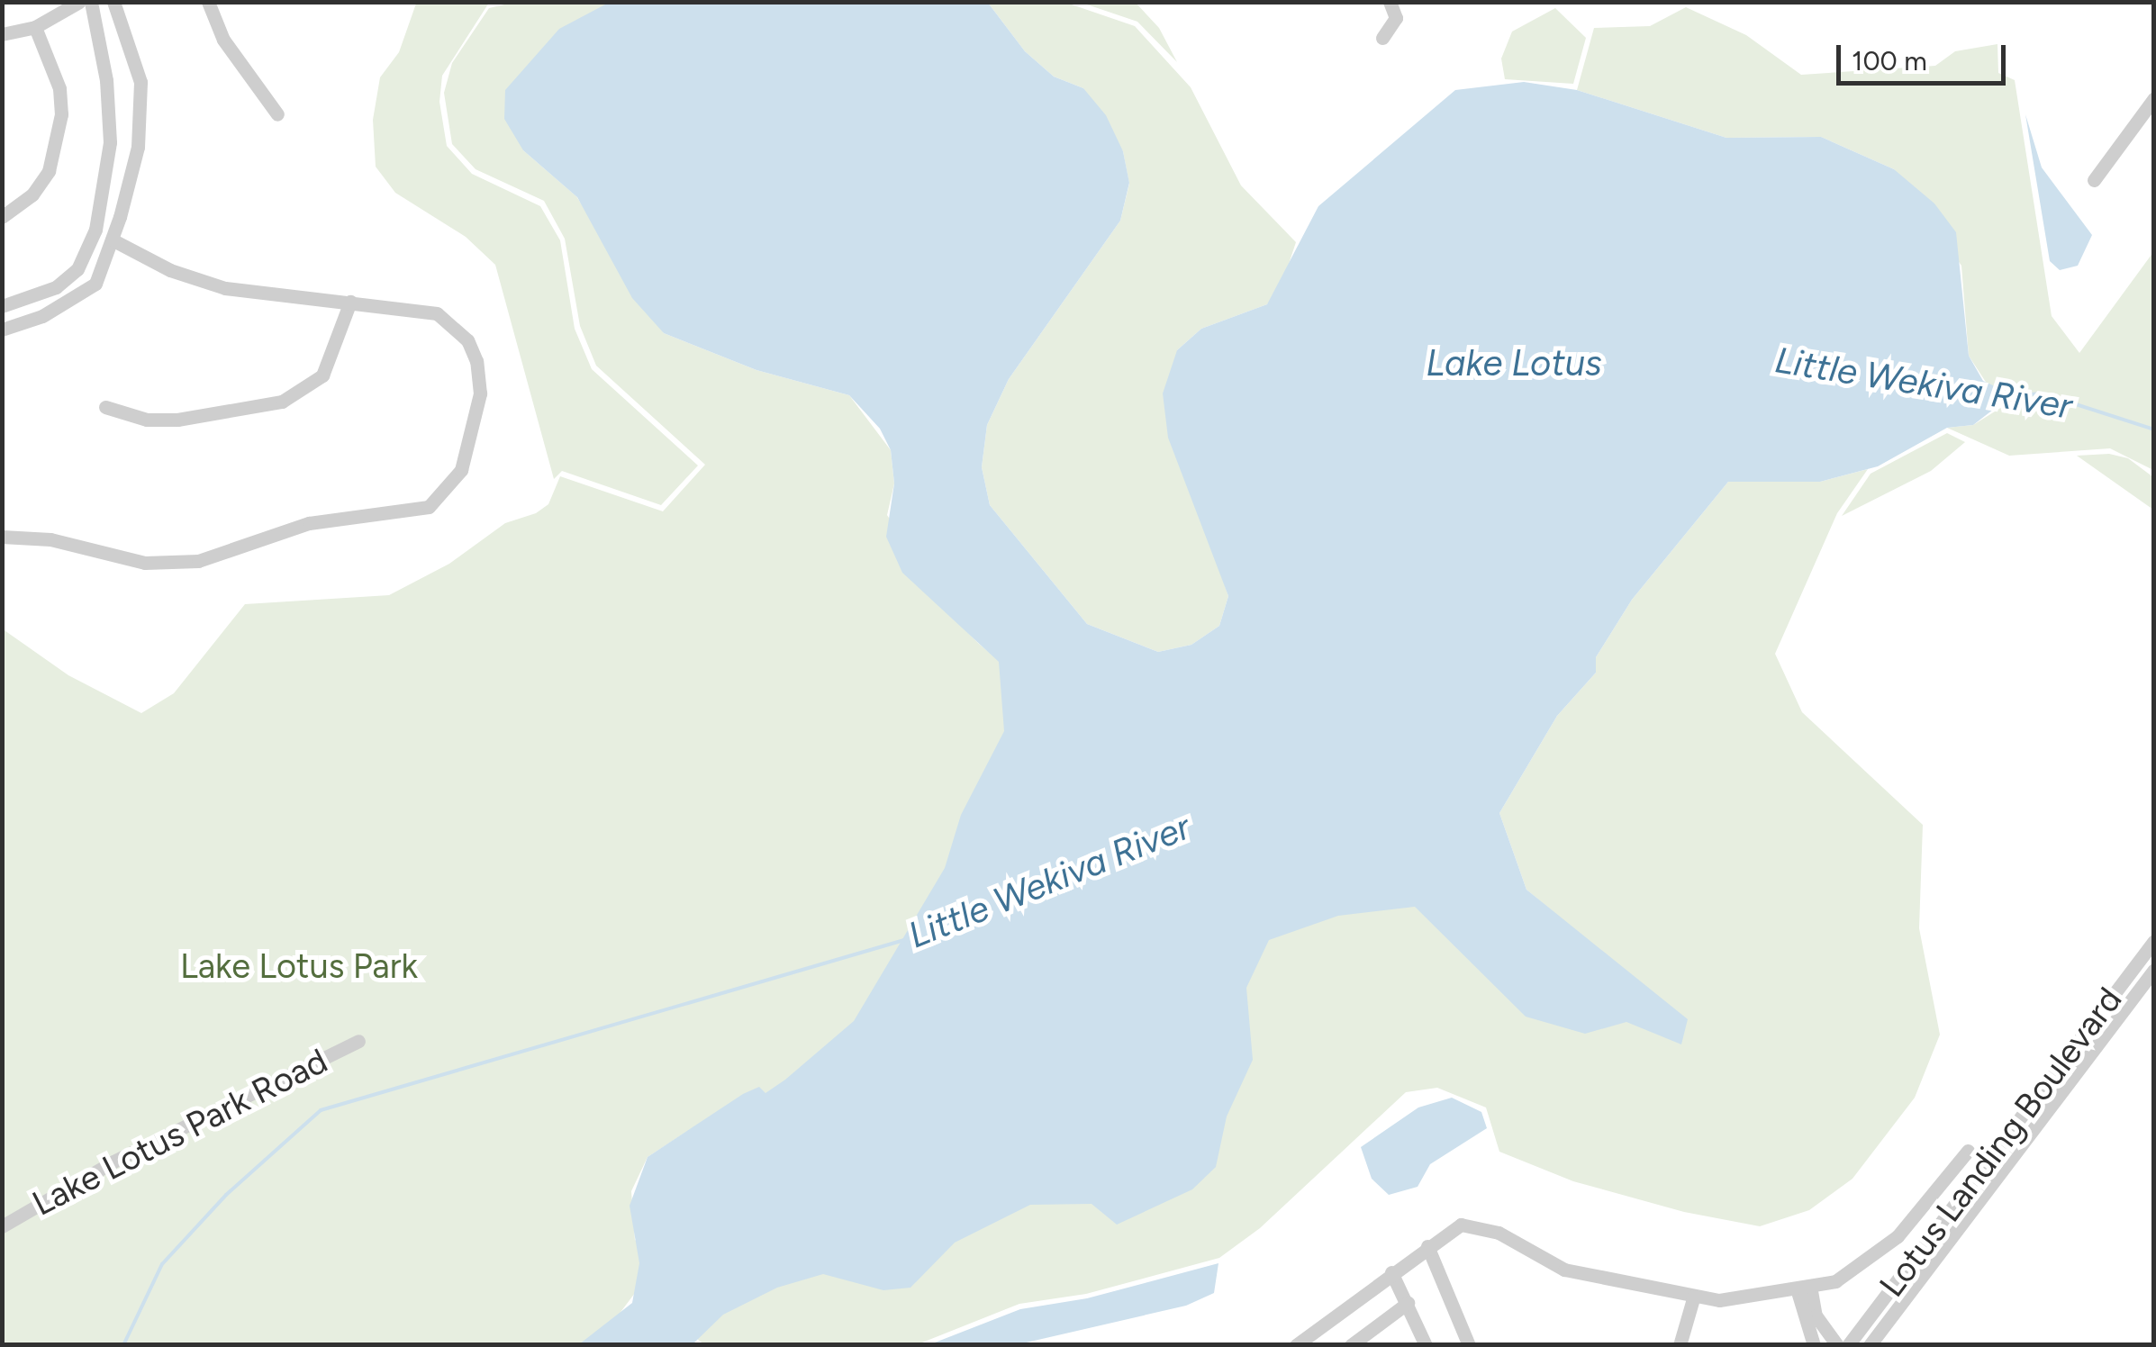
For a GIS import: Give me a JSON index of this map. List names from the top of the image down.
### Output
{
  "streets": {
    "street": ["Lake Lotus Park Road", "Lotus Landing Boulevard"]
  },
  "water": ["Lake Lotus", "Little Wekiva River"],
  "parks": ["Lake Lotus Park"],
  "scale_bar": "100 m"
}
